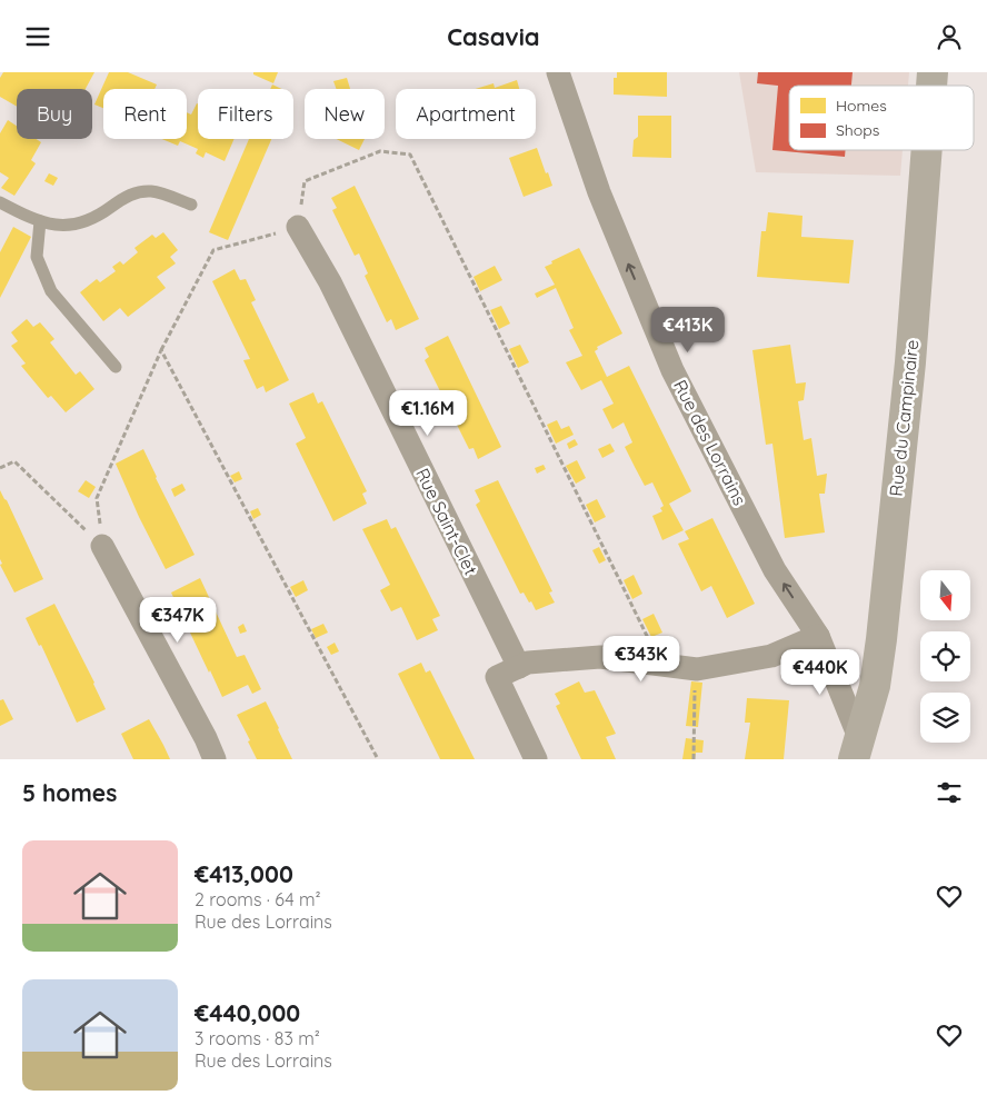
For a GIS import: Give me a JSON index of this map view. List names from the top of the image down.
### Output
{
  "streets": {
    "main road": ["Rue du Campinaire"],
    "street": ["Rue des Lorrains", "Rue Saint-Clet"]
  },
  "crossings": [
    ["Rue du Campinaire", "Rue des Lorrains"]
  ],
  "one_way": ["Rue des Lorrains"],
  "legend": ["Homes", "Shops"],
  "north": "bottom",
  "page": {
    "header": "Casavia",
    "chip": [
      "Buy",
      "Rent",
      "Filters",
      "New",
      "Apartment"
    ],
    "price": [
      "€413K",
      "€1.16M",
      "€347K",
      "€343K",
      "€440K"
    ],
    "heading": "5 homes",
    "list": [
      {
        "name": "€413,000",
        "note": "2 rooms · 64 m² · Rue des Lorrains"
      },
      {
        "name": "€440,000",
        "note": "3 rooms · 83 m² · Rue des Lorrains"
      }
    ]
  }
}
